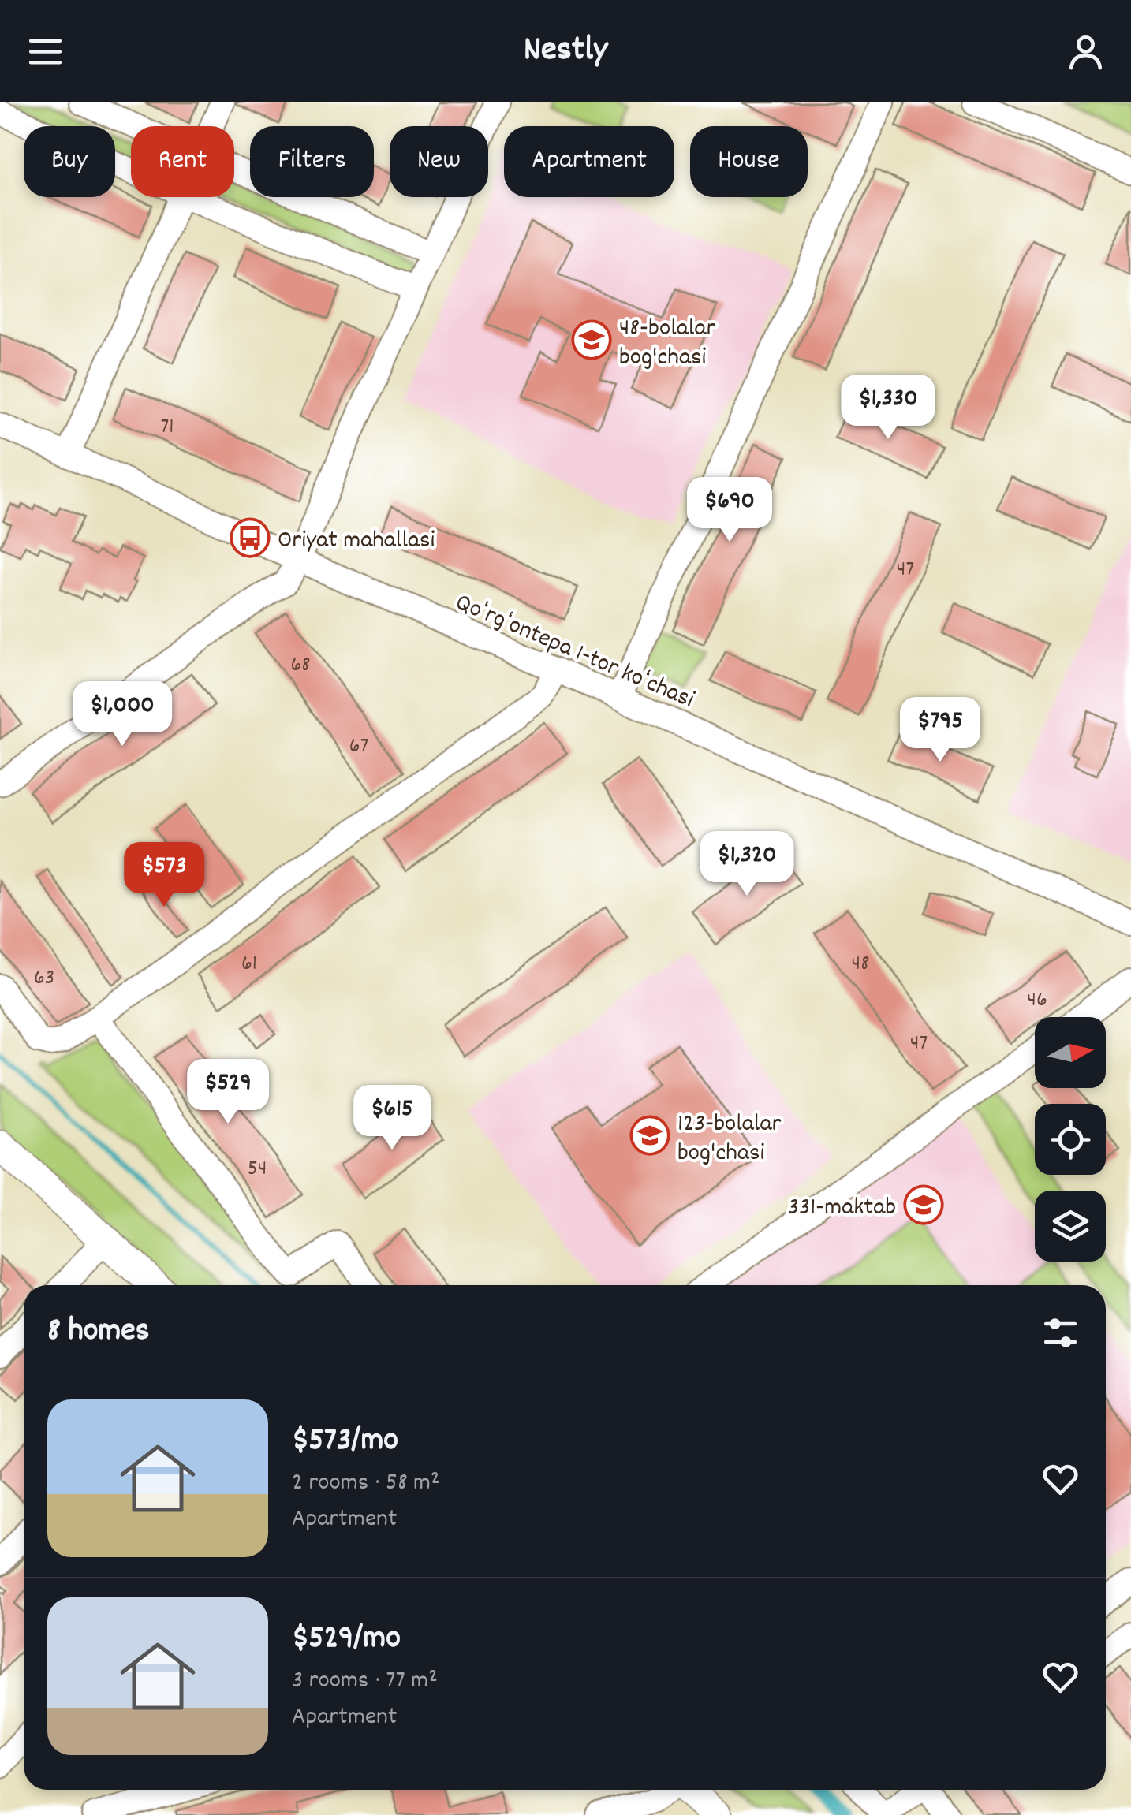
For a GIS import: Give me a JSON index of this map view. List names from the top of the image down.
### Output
{
  "streets": {
    "street": ["Qoʻrgʻontepa 1-tor koʻchasi"]
  },
  "places": {
    "school or university": ["48-bolalar bog'chasi", "123-bolalar bog'chasi", "331-maktab"],
    "bus stop": ["Oriyat mahallasi"]
  },
  "house_numbers": [
    "71",
    "47",
    "68",
    "67",
    "61",
    "48",
    "63",
    "46",
    "47",
    "54"
  ],
  "north": "right",
  "page": {
    "header": "Nestly",
    "chip": [
      "Buy",
      "Rent",
      "Filters",
      "New",
      "Apartment",
      "House"
    ],
    "price": [
      "$1,330",
      "$690",
      "$1,000",
      "$795",
      "$1,320",
      "$573",
      "$529",
      "$615"
    ],
    "heading": "8 homes",
    "list": [
      {
        "name": "$573/mo",
        "note": "2 rooms · 58 m² · Apartment"
      },
      {
        "name": "$529/mo",
        "note": "3 rooms · 77 m² · Apartment"
      }
    ]
  }
}
